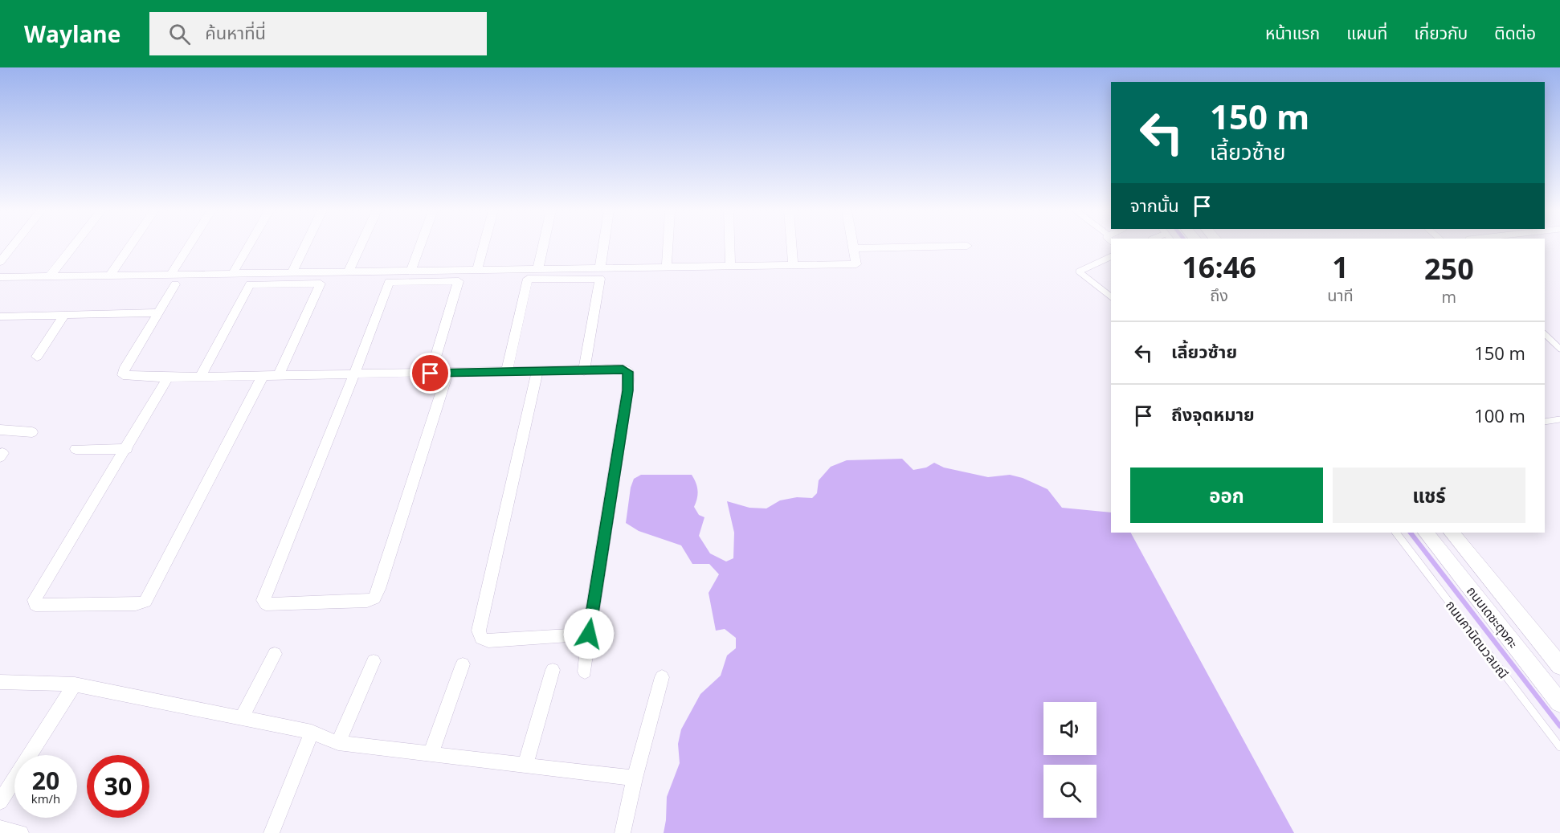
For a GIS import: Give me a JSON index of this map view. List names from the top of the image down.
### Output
{
  "streets": {
    "street": ["ถนนเดชะตุงคะ"],
    "lane": ["ถนนคานิตนวลมณี"]
  },
  "page": {
    "header": "Waylane",
    "search": "ค้นหาที่นี่",
    "nav": [
      "หน้าแรก",
      "แผนที่",
      "เกี่ยวกับ",
      "ติดต่อ"
    ],
    "turn": ["150 m", "เลี้ยวซ้าย"],
    "then": "จากนั้น",
    "eta": [
      "16:46",
      "ถึง",
      "1",
      "นาที",
      "250",
      "m"
    ],
    "list": [
      {
        "name": "เลี้ยวซ้าย",
        "value": "150 m"
      },
      {
        "name": "ถึงจุดหมาย",
        "value": "100 m"
      }
    ],
    "buttons": ["ออก", "แชร์"],
    "speed": "20 km/h",
    "limit": "30"
  }
}
